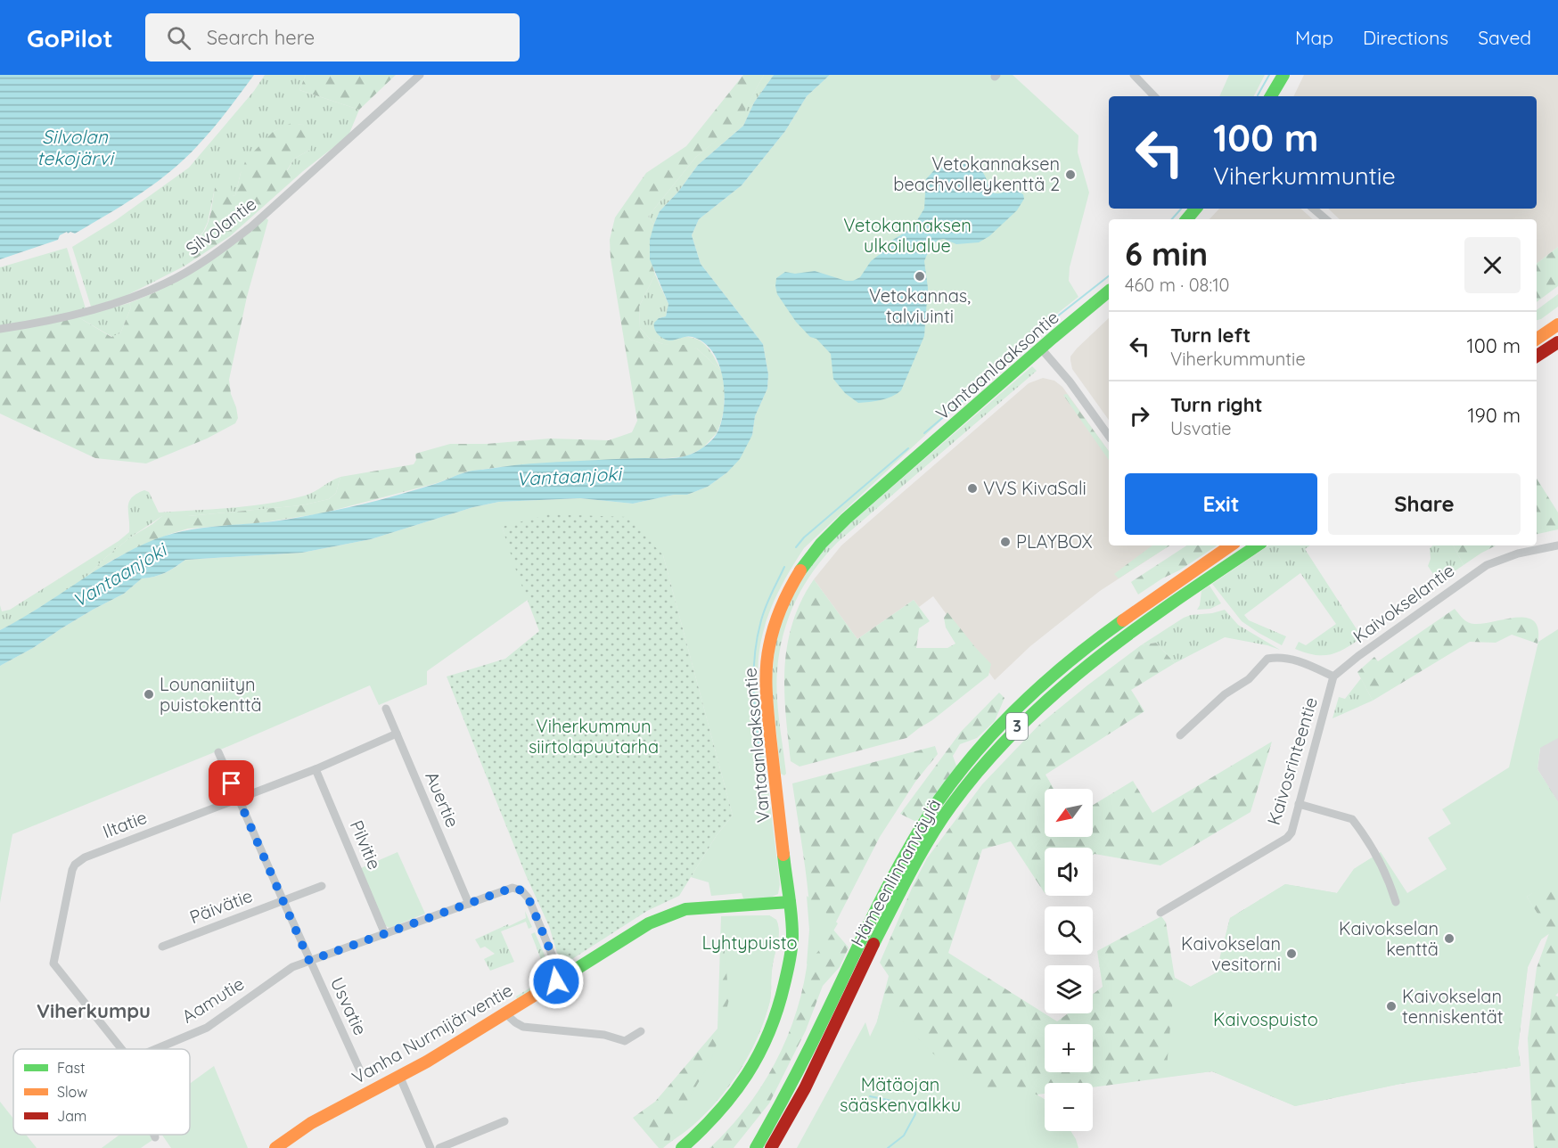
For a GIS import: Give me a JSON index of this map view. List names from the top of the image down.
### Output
{
  "streets": {
    "main road": [
      "Vantaanlaaksontie",
      "3",
      "Hämeenlinnanväylä",
      "Vanha Nurmijärventie"
    ],
    "street": [
      "Silvolantie",
      "Kaivokselantie",
      "Kaivosrinteentie",
      "Auertie",
      "Iltatie",
      "Pilvitie",
      "Päivätie",
      "Aamutie",
      "Usvatie"
    ]
  },
  "crossings": [
    ["Vantaanlaaksontie", "Vanha Nurmijärventie"],
    ["Kaivokselantie", "Kaivosrinteentie"],
    ["Auertie", "Iltatie"],
    ["Auertie", "Aamutie"],
    ["Iltatie", "Pilvitie"],
    ["Iltatie", "Usvatie"],
    ["Pilvitie", "Aamutie"],
    ["Päivätie", "Usvatie"],
    ["Aamutie", "Usvatie"],
    ["Aamutie", "Vanha Nurmijärventie"]
  ],
  "districts": ["Viherkumpu"],
  "water": ["Silvolan tekojärvi", "Vantaanjoki"],
  "parks": [
    "Vetokannaksen ulkoilualue",
    "Viherkummun siirtolapuutarha",
    "Lyhtypuisto",
    "Kaivospuisto",
    "Mätäojan sääskenvalkku"
  ],
  "places": [
    "Vetokannaksen beachvolleykenttä 2",
    "Vetokannas, talviuinti",
    "VVS KivaSali",
    "PLAYBOX",
    "Lounaniityn puistokenttä",
    "Kaivokselan kenttä",
    "Kaivokselan vesitorni",
    "Kaivokselan tenniskentät"
  ],
  "legend": ["Fast", "Slow", "Jam"],
  "north": "bottom left",
  "page": {
    "header": "GoPilot",
    "search": "Search here",
    "nav": ["Map", "Directions", "Saved"],
    "turn": ["100 m", "Viherkummuntie"],
    "heading": ["6 min", "460 m · 08:10"],
    "list": [
      {
        "name": "Turn left",
        "note": "Viherkummuntie",
        "value": "100 m"
      },
      {
        "name": "Turn right",
        "note": "Usvatie",
        "value": "190 m"
      }
    ],
    "buttons": ["Exit", "Share"],
    "map_buttons": ["+", "−"]
  }
}
